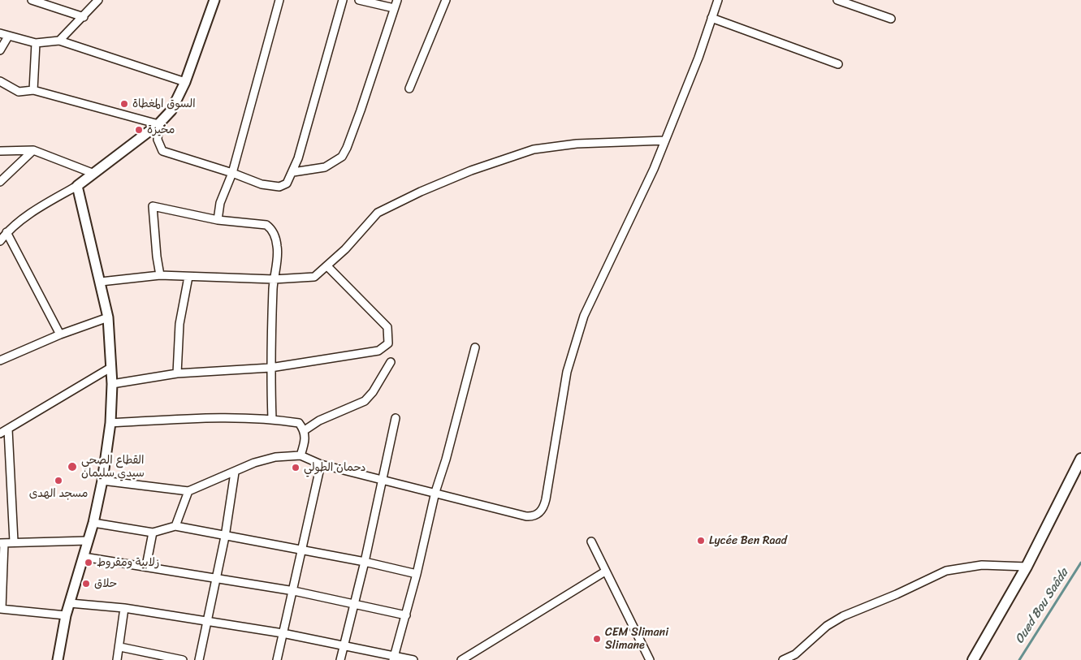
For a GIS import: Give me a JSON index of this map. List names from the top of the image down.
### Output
{
  "water": ["Oued Bou Saâda"],
  "places": [
    "السوق المغطاة",
    "مخيزة",
    "القطاع الصحي سيدي سليمان",
    "دحمان الطولي",
    "مسجد الهدى",
    "Lycée Ben Raad",
    "زلابية ومقروط",
    "حلاق",
    "CEM Slimani Slimane"
  ]
}
